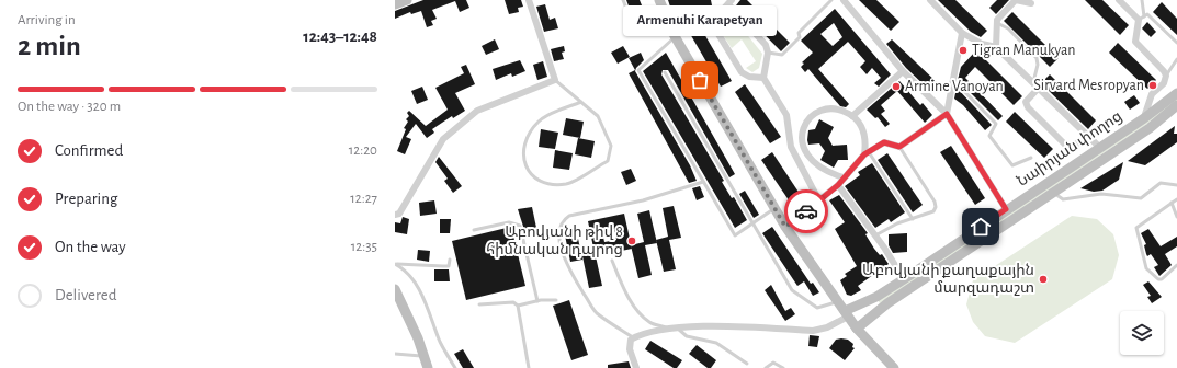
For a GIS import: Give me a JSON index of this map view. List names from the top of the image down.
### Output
{
  "streets": {
    "street": ["Նաիրյան փողոց"]
  },
  "places": [
    "Tigran Manukyan",
    "Armenuhi Karapetyan",
    "Sirvard Mesropyan",
    "Armine Vanoyan",
    "Աբովյանի թիվ 8 հիմնական դպրոց",
    "Աբովյանի քաղաքային մարզադաշտ"
  ],
  "page": {
    "heading": ["2 min", "Arriving in", "12:43–12:48"],
    "bubble": "Armenuhi Karapetyan",
    "bar": "On the way · 320 m",
    "list": [
      ["Confirmed", "12:20"],
      ["Preparing", "12:27"],
      ["On the way", "12:35"],
      "Delivered"
    ]
  }
}
